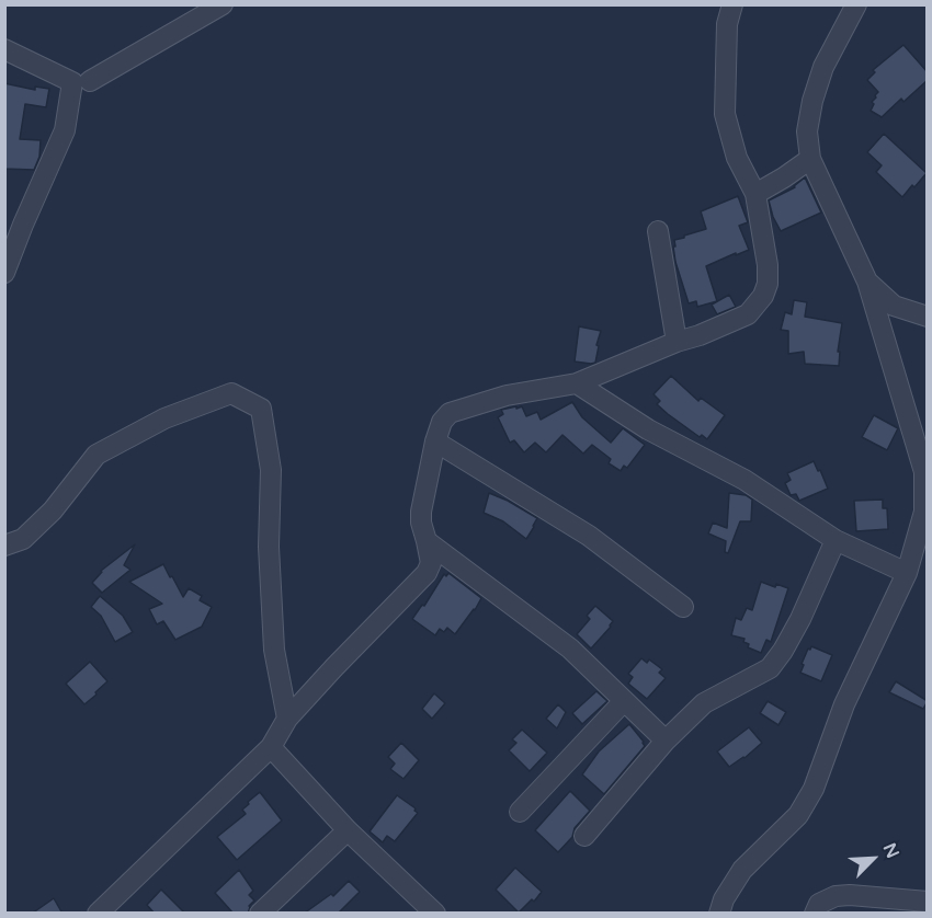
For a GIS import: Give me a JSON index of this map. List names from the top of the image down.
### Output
{
  "north": "top right"
}
